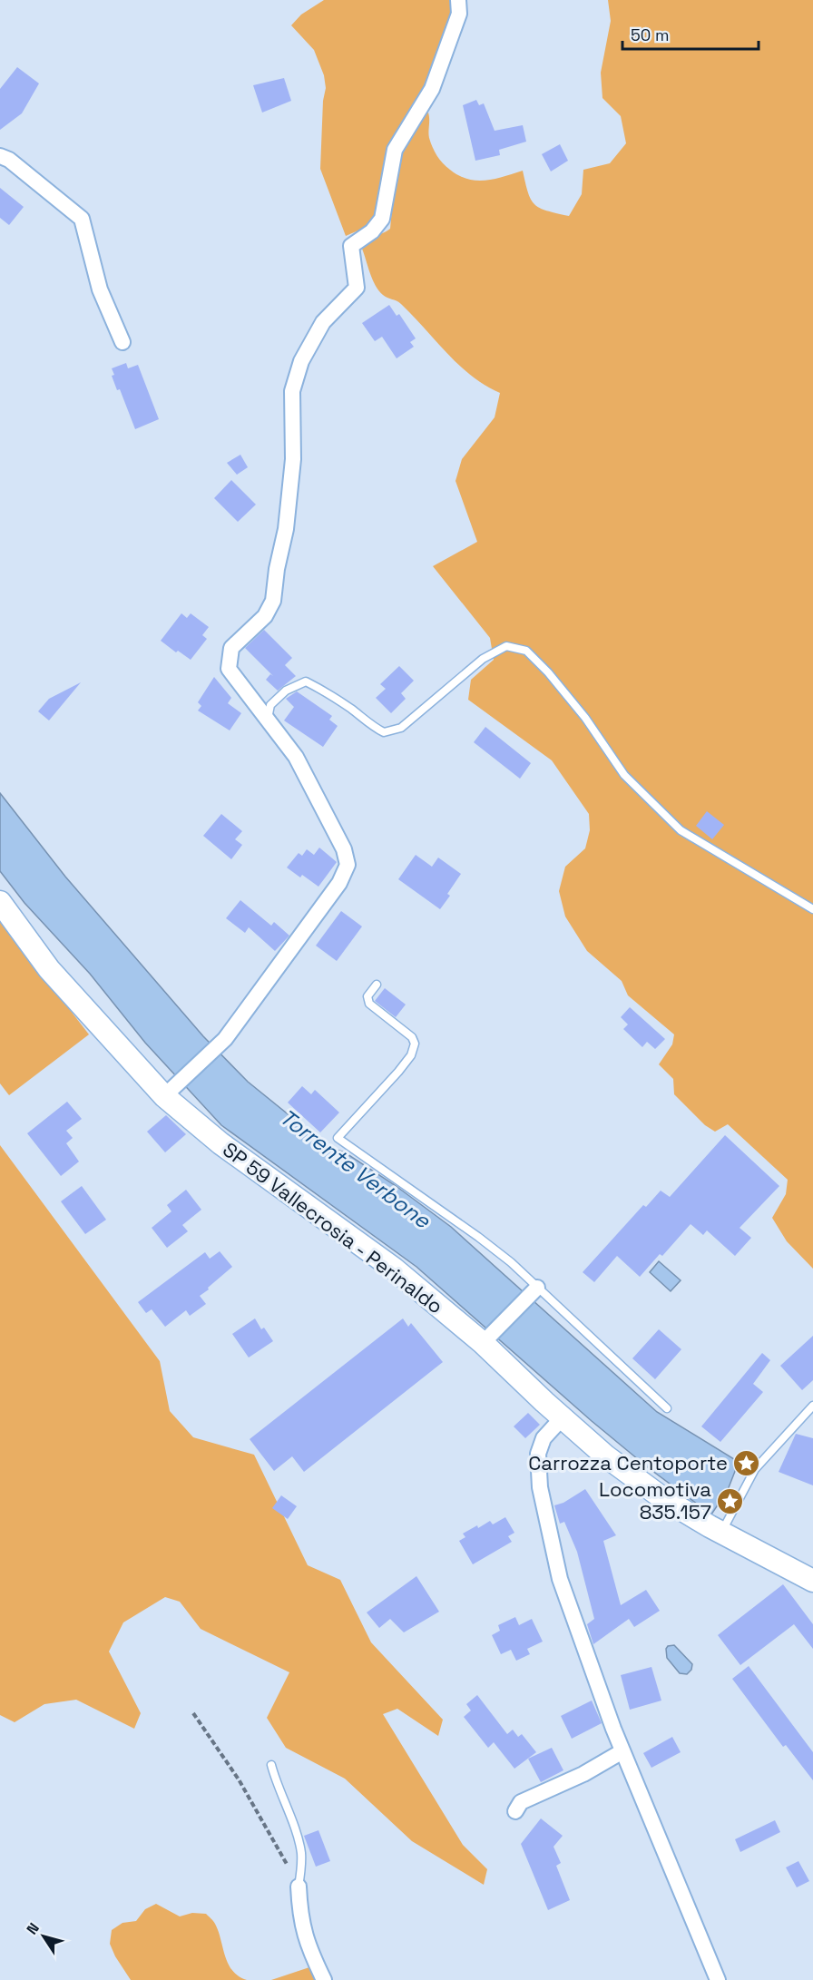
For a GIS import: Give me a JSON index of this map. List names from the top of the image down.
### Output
{
  "streets": {
    "main road": ["SP 59 Vallecrosia - Perinaldo"]
  },
  "water": ["Torrente Verbone"],
  "places": {
    "place": ["Carrozza Centoporte", "Locomotiva 835.157"]
  },
  "scale_bar": "50 m",
  "north": "top left"
}
